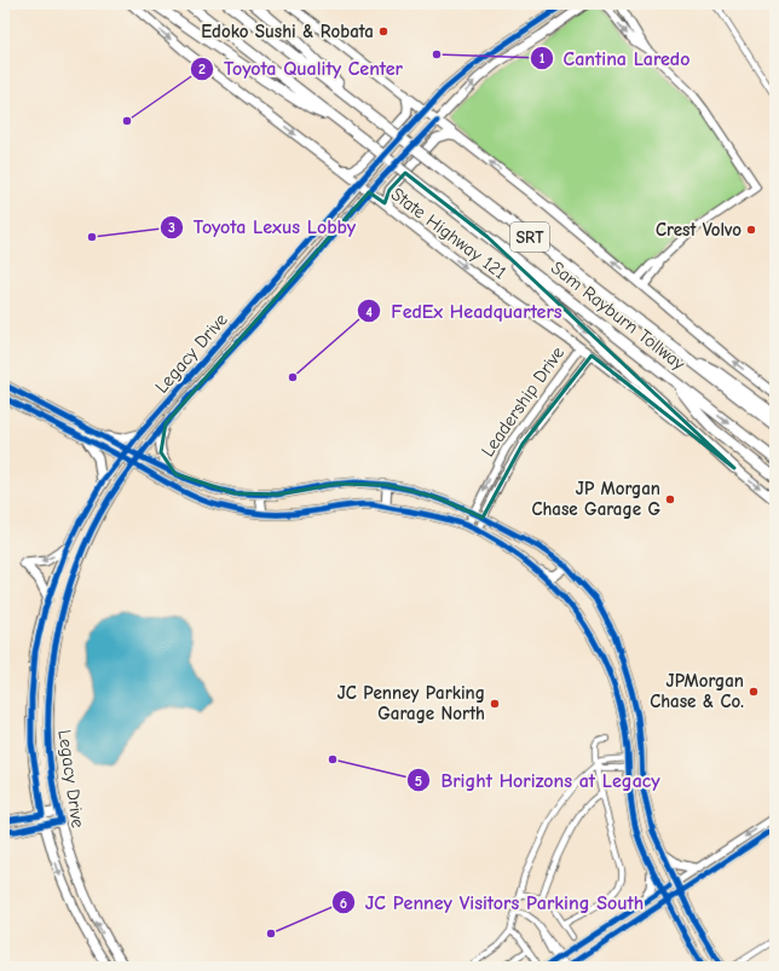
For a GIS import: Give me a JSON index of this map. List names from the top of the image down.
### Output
{
  "streets": {
    "highway": ["SRT", "Sam Rayburn Tollway"],
    "main road": ["State Highway 121", "Legacy Drive"],
    "street": ["Leadership Drive"]
  },
  "crossings": [
    ["State Highway 121", "Legacy Drive"],
    ["State Highway 121", "Leadership Drive"]
  ],
  "one_way": ["State Highway 121"],
  "places": [
    "Edoko Sushi & Robata",
    "Cantina Laredo",
    "Toyota Quality Center",
    "Crest Volvo",
    "Toyota Lexus Lobby",
    "FedEx Headquarters",
    "JP Morgan Chase Garage G",
    "JPMorgan Chase & Co.",
    "JC Penney Parking Garage North",
    "Bright Horizons at Legacy",
    "JC Penney Visitors Parking South"
  ]
}
